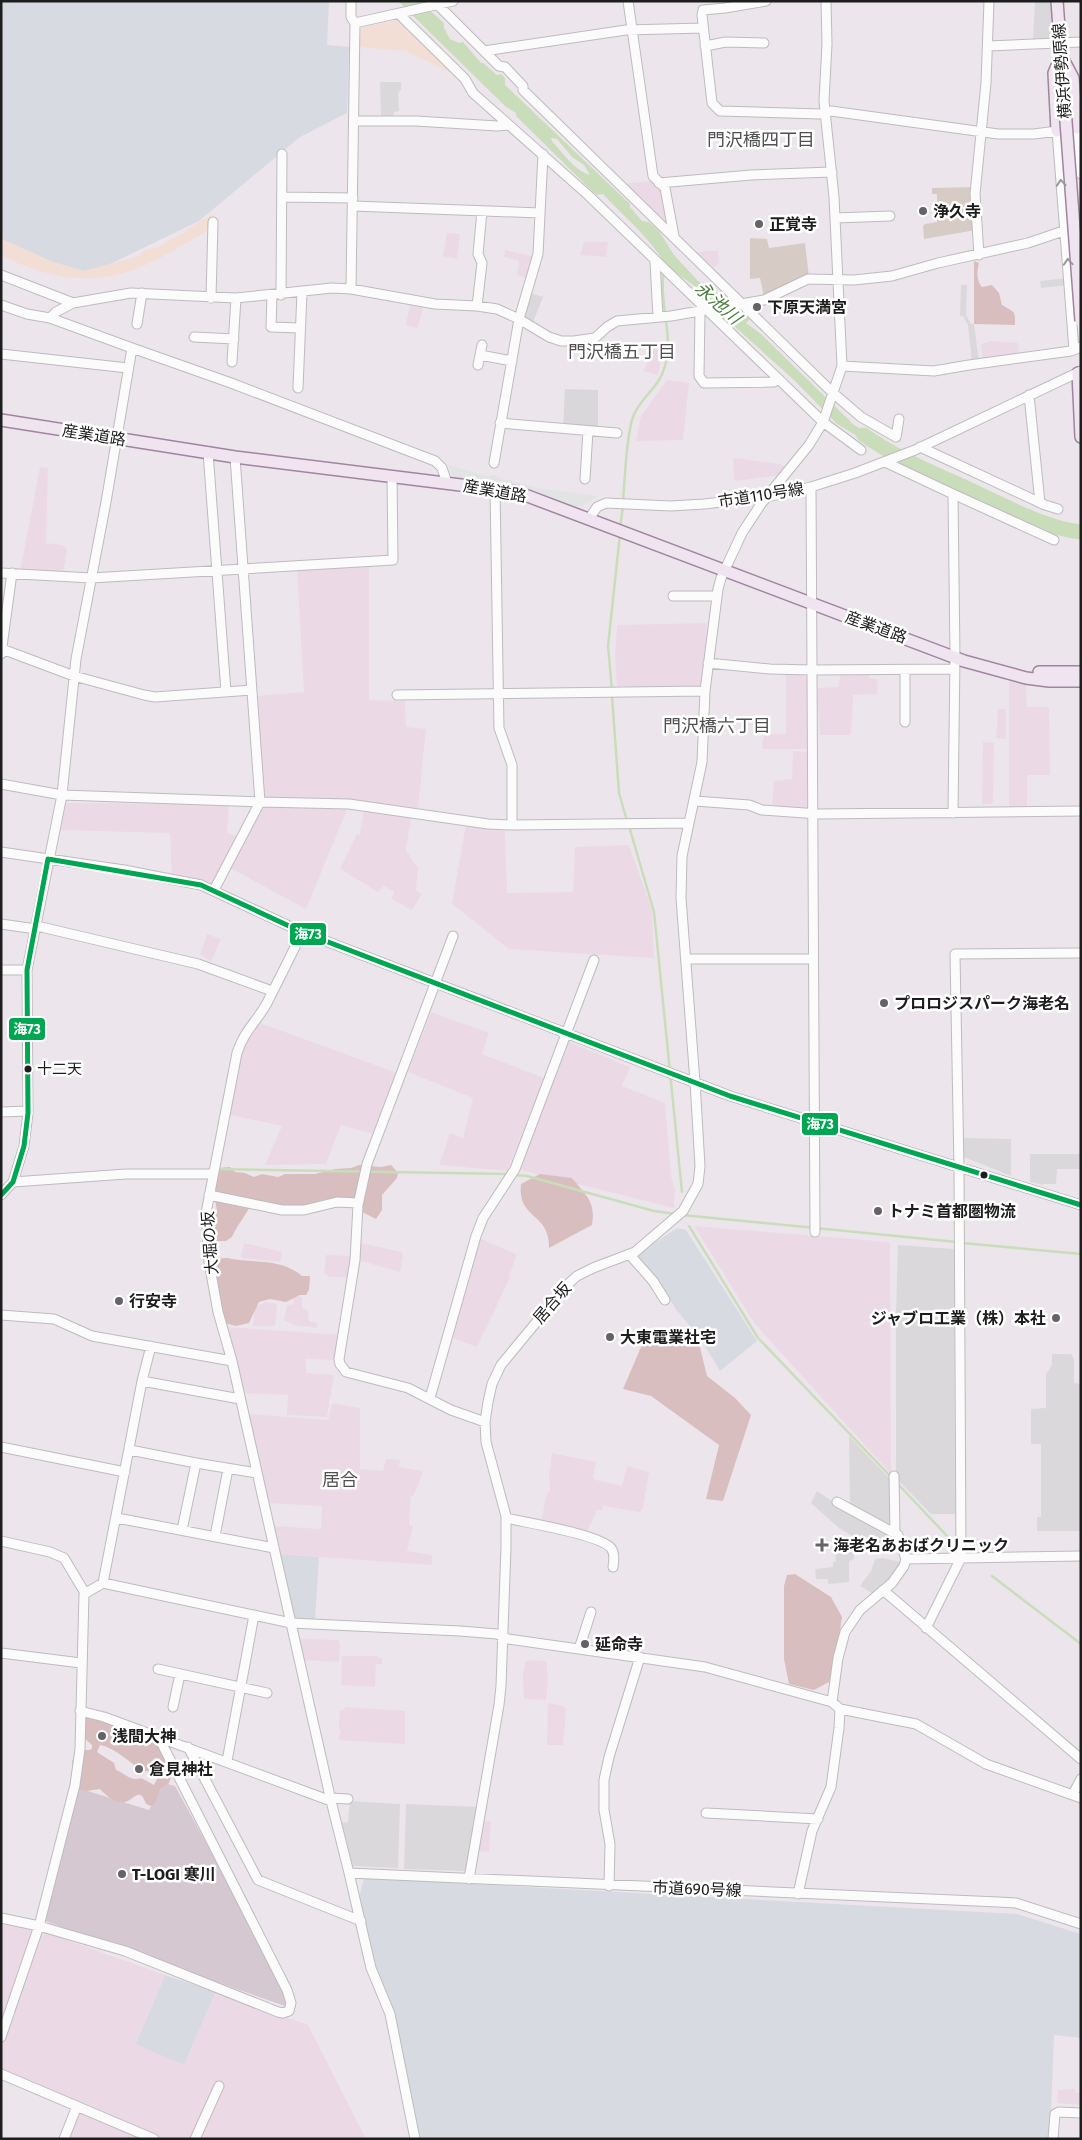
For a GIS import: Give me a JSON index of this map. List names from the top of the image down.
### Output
{
  "streets": {
    "main road": ["横浜伊勢原線", "産業道路"],
    "street": [
      "市道110号線",
      "大堀の坂",
      "居合坂",
      "市道690号線"
    ]
  },
  "crossings": [
    ["産業道路", "市道110号線"],
    ["大堀の坂", "市道690号線"],
    ["居合坂", "市道690号線"]
  ],
  "districts": [
    "門沢橋四丁目",
    "門沢橋五丁目",
    "門沢橋六丁目",
    "居合"
  ],
  "water": ["永池川"],
  "places": {
    "other": [
      "浄久寺",
      "正覚寺",
      "下原天満宮",
      "プロロジスパーク海老名",
      "十二天",
      "トナミ首都圏物流",
      "行安寺",
      "ジャブロ工業（株）本社",
      "大東電業社宅",
      "延命寺",
      "浅間大神",
      "倉見神社",
      "T-LOGI 寒川"
    ],
    "health": ["海老名あおばクリニック"]
  },
  "lines": ["transit line 海73"]
}
